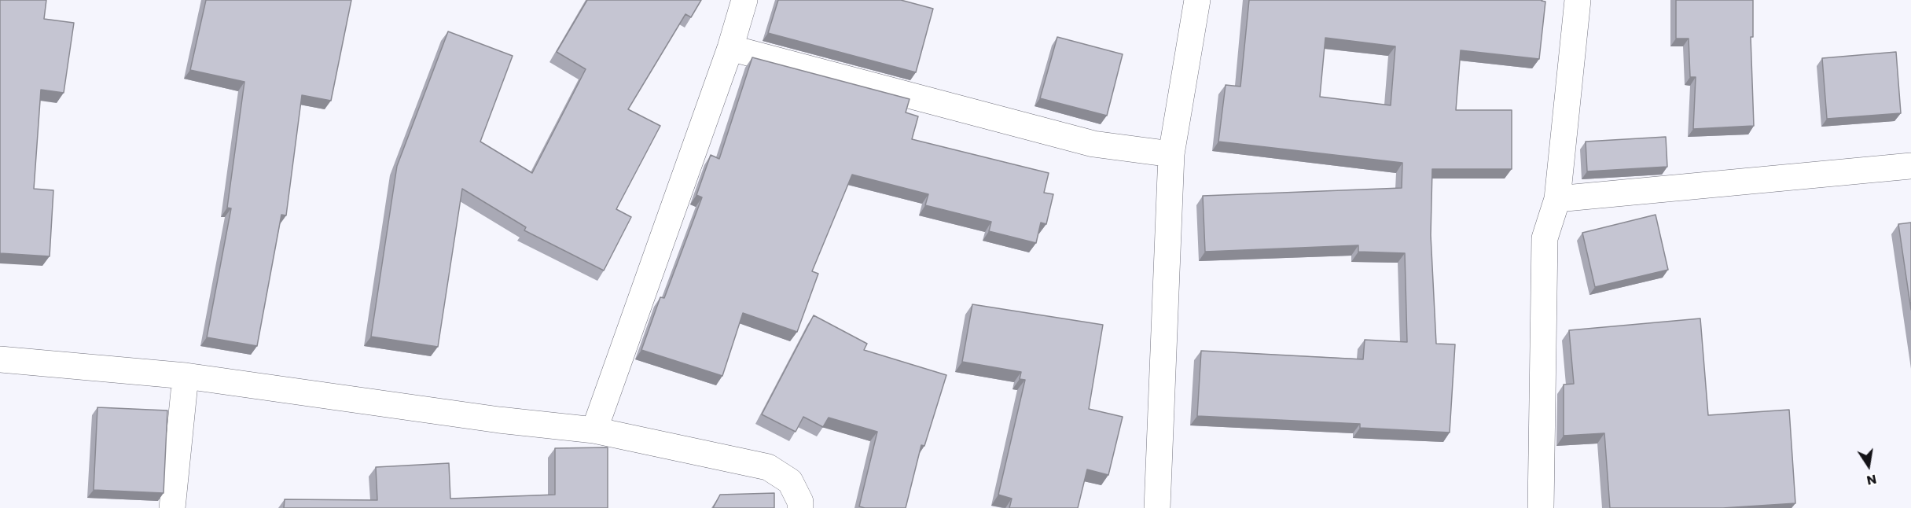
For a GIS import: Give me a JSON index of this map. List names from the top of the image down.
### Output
{
  "north": "bottom"
}
